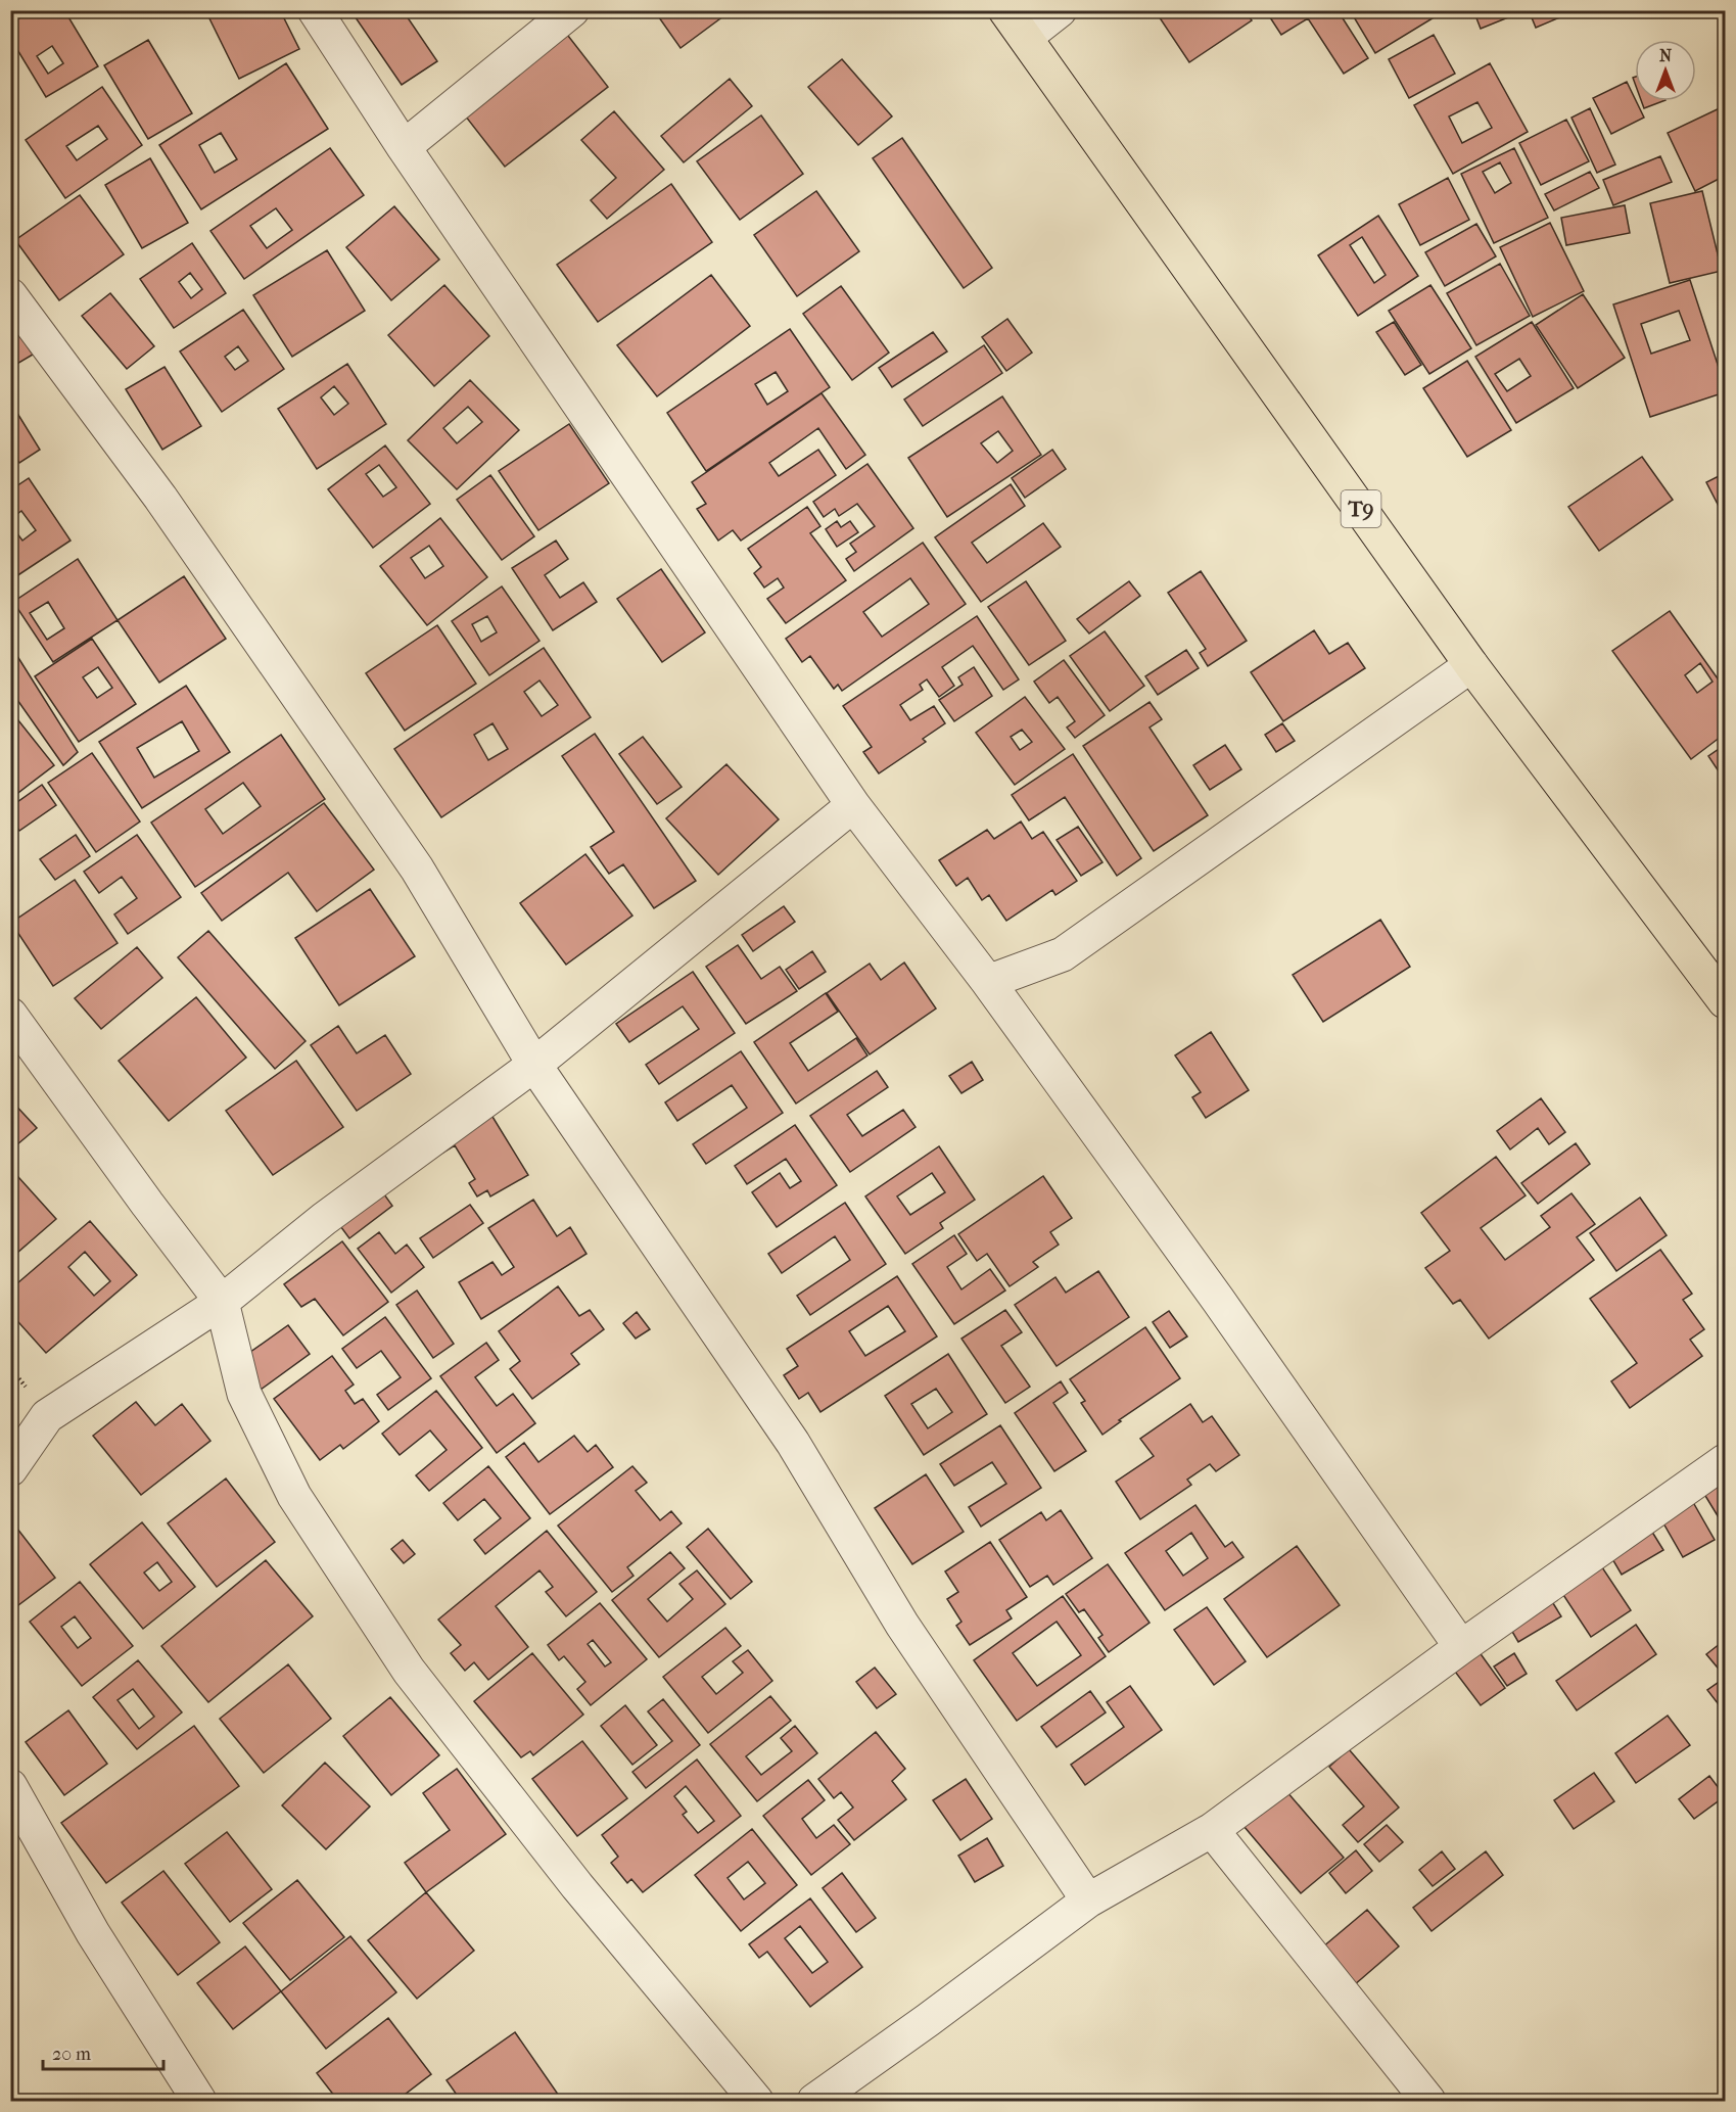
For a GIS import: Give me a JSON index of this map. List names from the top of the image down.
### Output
{
  "streets": {
    "highway": ["T9"]
  },
  "scale_bar": "20 m",
  "north": "top"
}
